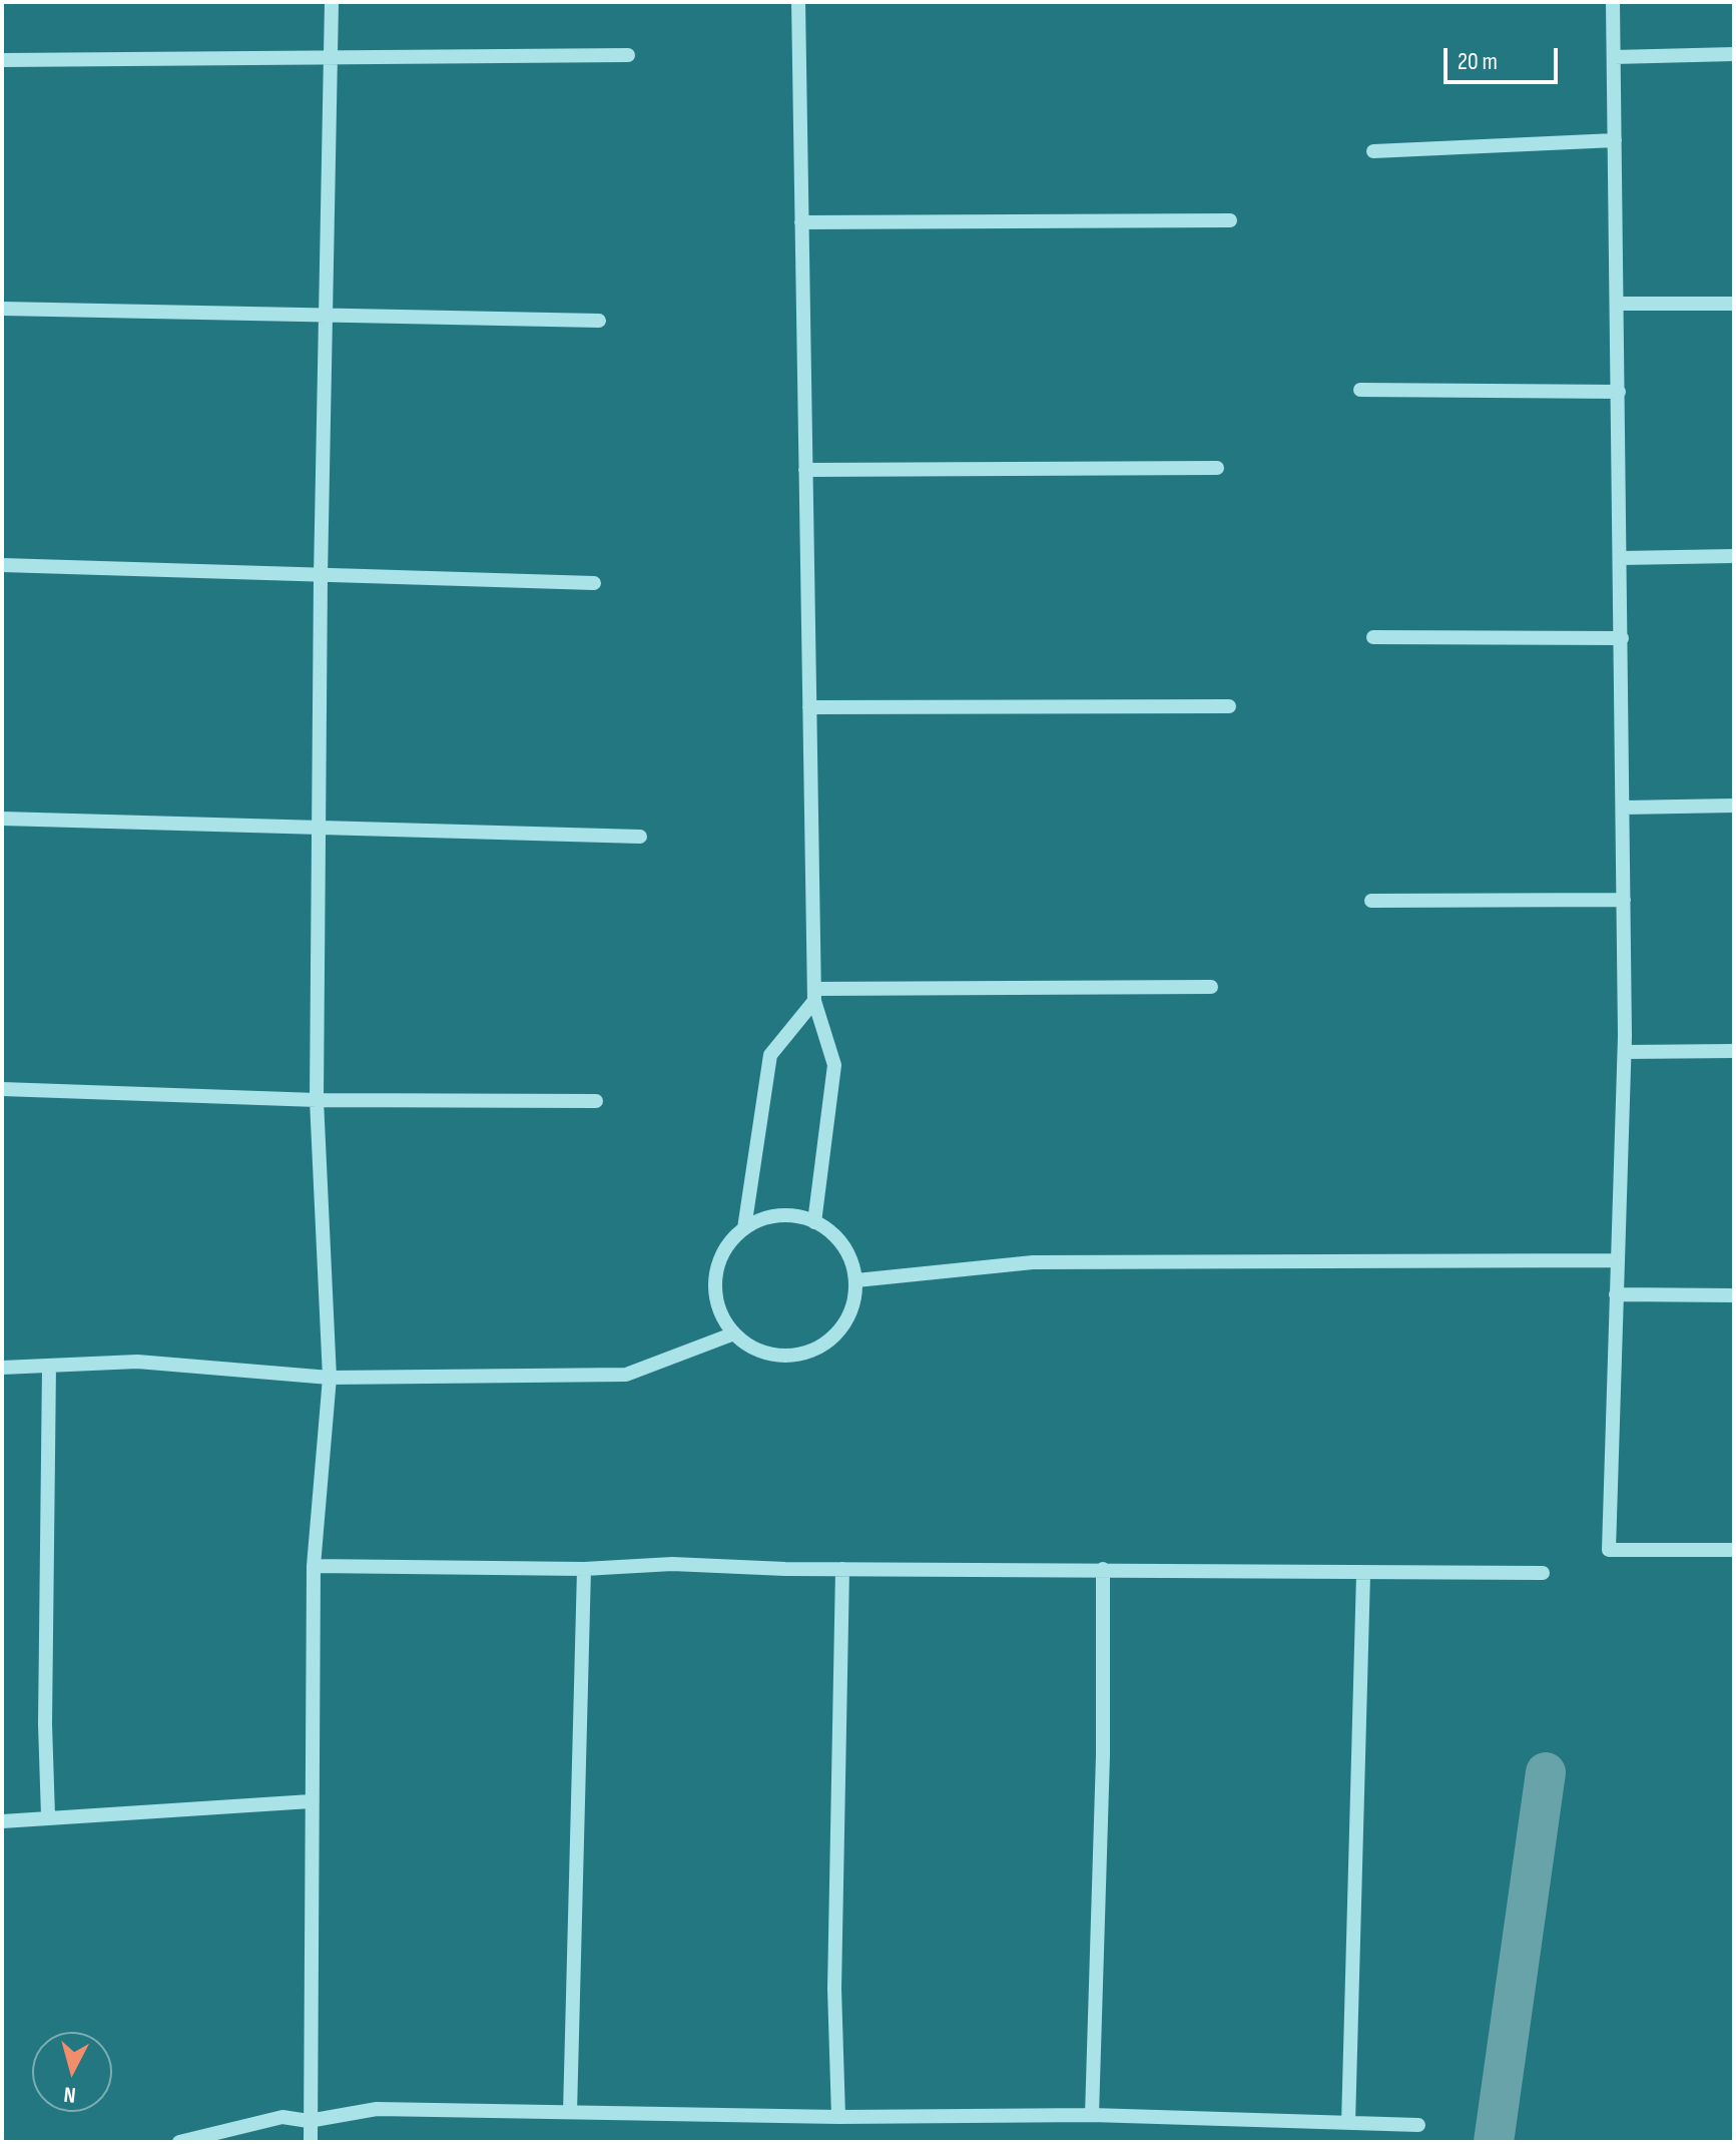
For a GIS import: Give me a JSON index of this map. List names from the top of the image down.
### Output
{
  "scale_bar": "20 m",
  "north": "bottom"
}
